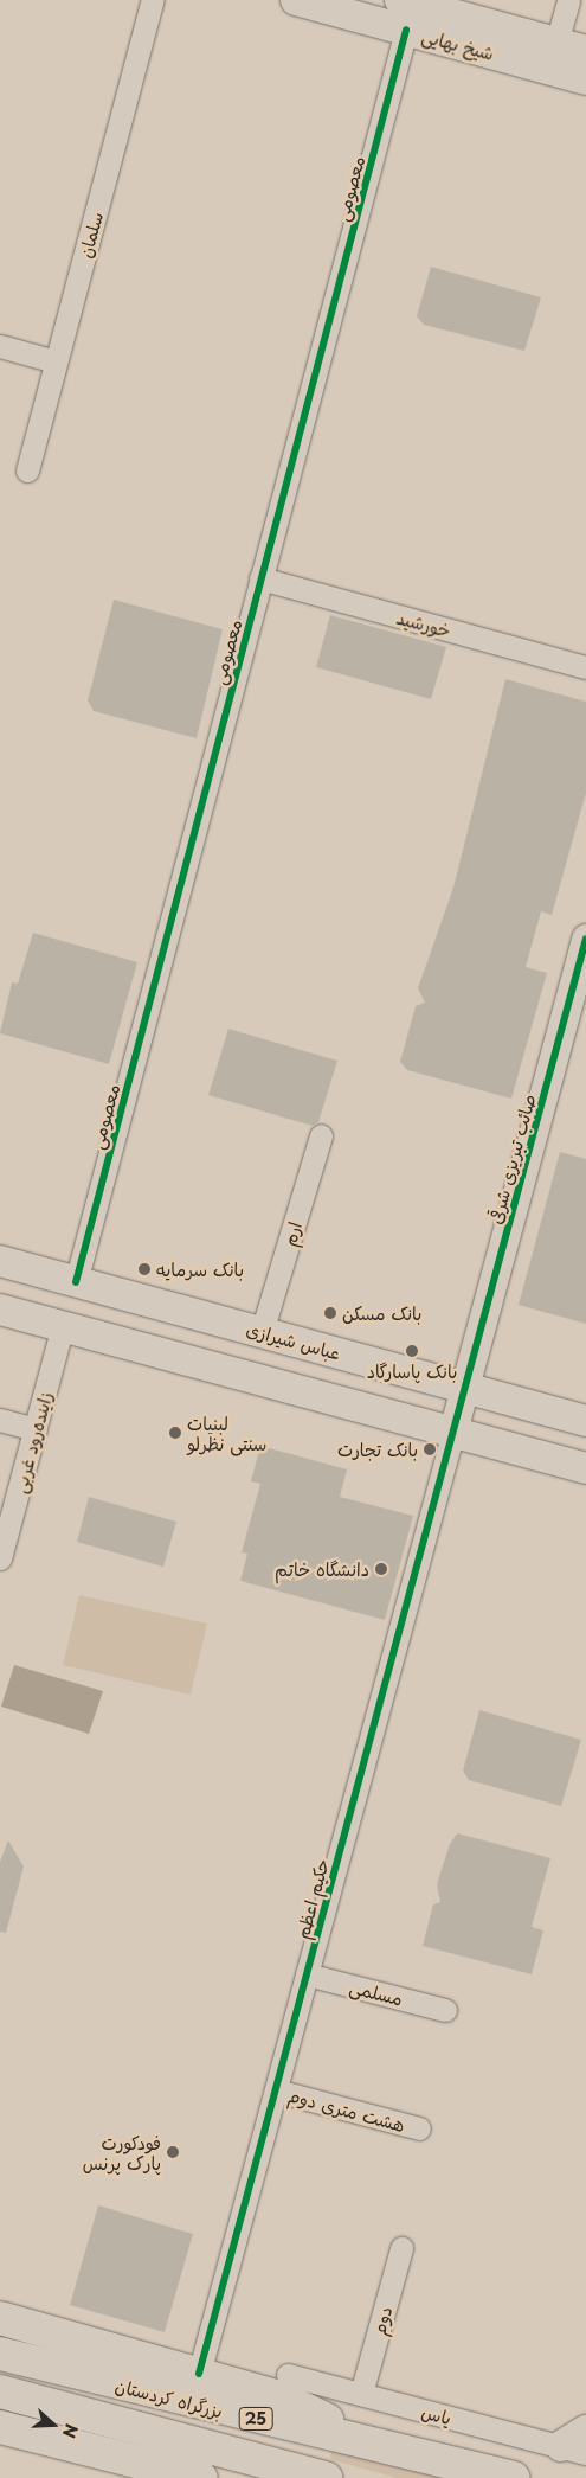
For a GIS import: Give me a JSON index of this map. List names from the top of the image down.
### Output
{
  "streets": {
    "highway": ["بزرگراه کردستان", "25"],
    "main road": ["شیخ بهایی", "عباس شیرازی"],
    "street": [
      "معصومی",
      "سلمان",
      "خورشید",
      "صائب تبریزی شرقی",
      "ارم",
      "زاینده‌رود غربی",
      "حکیم اعظم",
      "مسلمی",
      "هشت متری دوم",
      "دوم",
      "یاس"
    ]
  },
  "crossings": [
    ["شیخ بهایی", "معصومی"],
    ["معصومی", "خورشید"],
    ["معصومی", "عباس شیرازی"],
    ["صائب تبریزی شرقی", "عباس شیرازی"],
    ["صائب تبریزی شرقی", "حکیم اعظم"],
    ["ارم", "عباس شیرازی"],
    ["حکیم اعظم", "مسلمی"],
    ["حکیم اعظم", "هشت متری دوم"],
    ["دوم", "یاس"]
  ],
  "places": [
    "بانک سرمایه",
    "بانک مسکن",
    "بانک پاسارگاد",
    "لبنیات سنتی نظرلو",
    "بانک تجارت",
    "دانشگاه خاتم",
    "فودکورت پارک پرنس"
  ],
  "north": "right"
}
